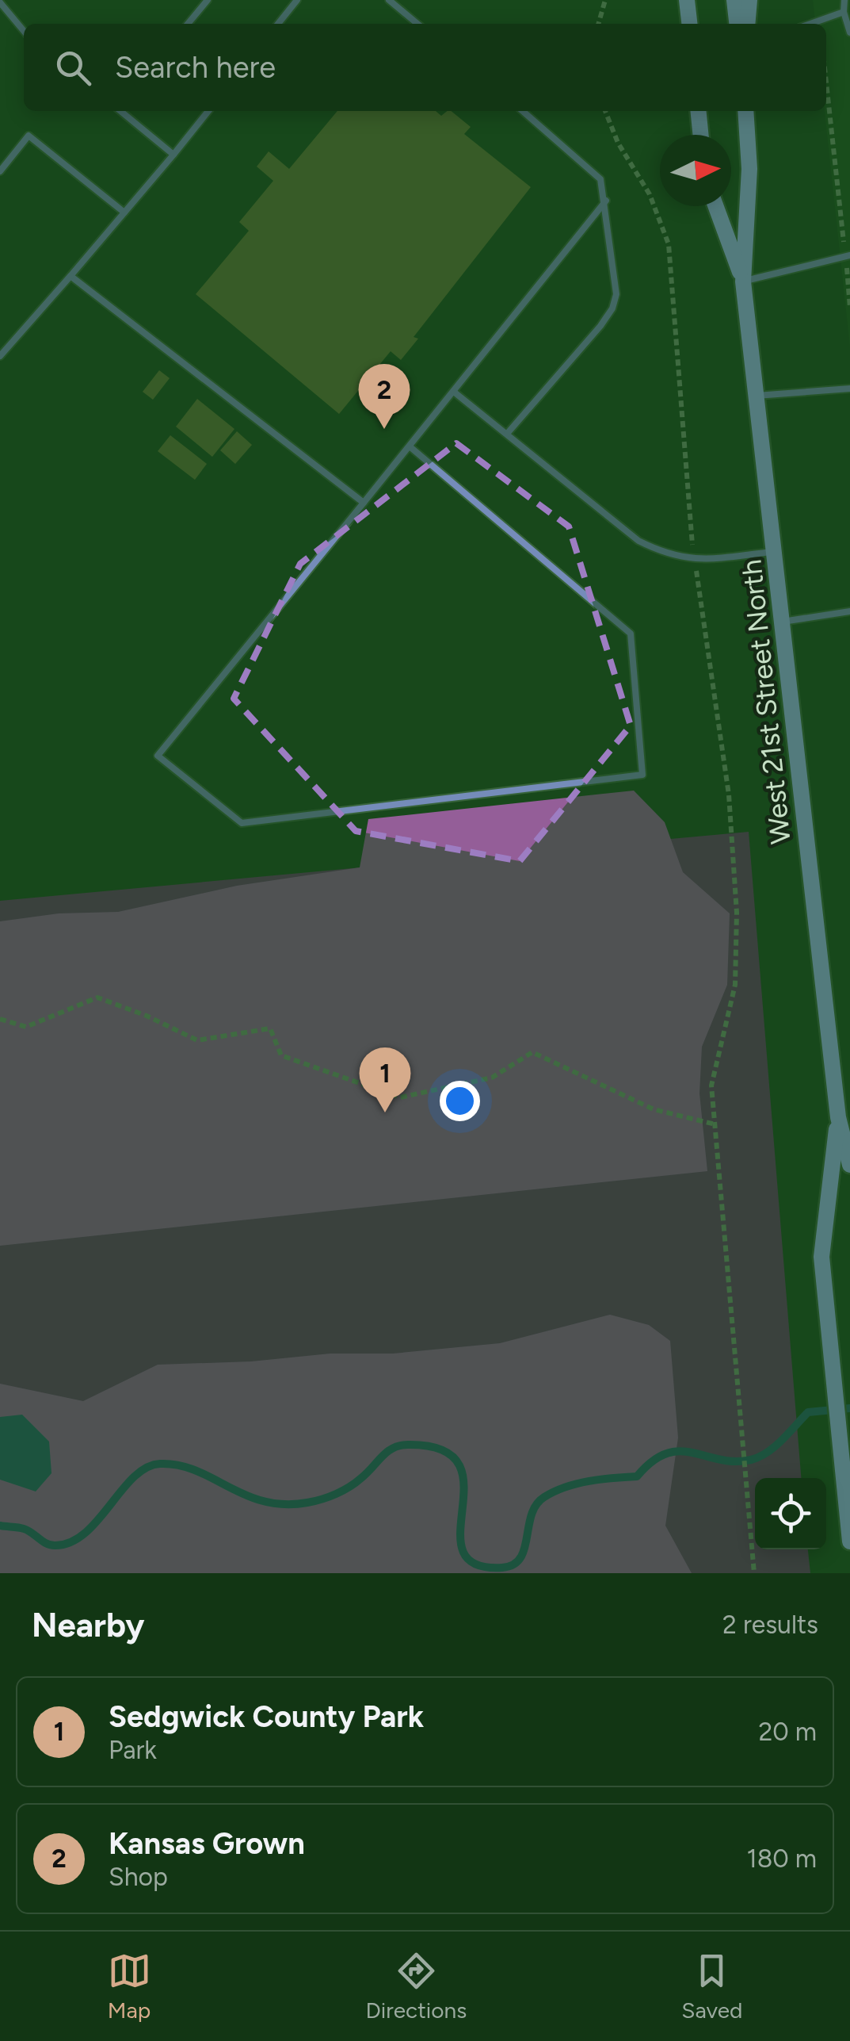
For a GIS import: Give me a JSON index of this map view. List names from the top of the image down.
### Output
{
  "streets": {
    "main road": ["West 21st Street North"]
  },
  "north": "right",
  "page": {
    "search": "Search here",
    "pins": ["2", "1"],
    "heading": ["Nearby", "2 results"],
    "list": [
      {
        "mark": "1",
        "name": "Sedgwick County Park",
        "note": "Park",
        "value": "20 m"
      },
      {
        "mark": "2",
        "name": "Kansas Grown",
        "note": "Shop",
        "value": "180 m"
      }
    ],
    "nav": ["Map", "Directions", "Saved"]
  }
}
